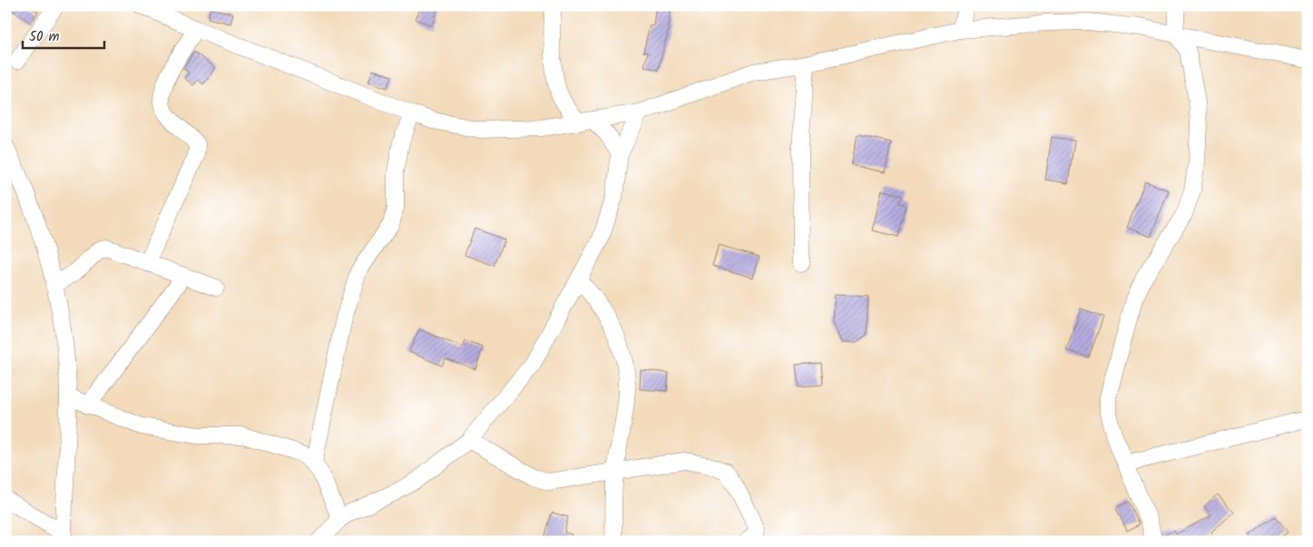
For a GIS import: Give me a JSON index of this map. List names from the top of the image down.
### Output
{
  "scale_bar": "50 m"
}
